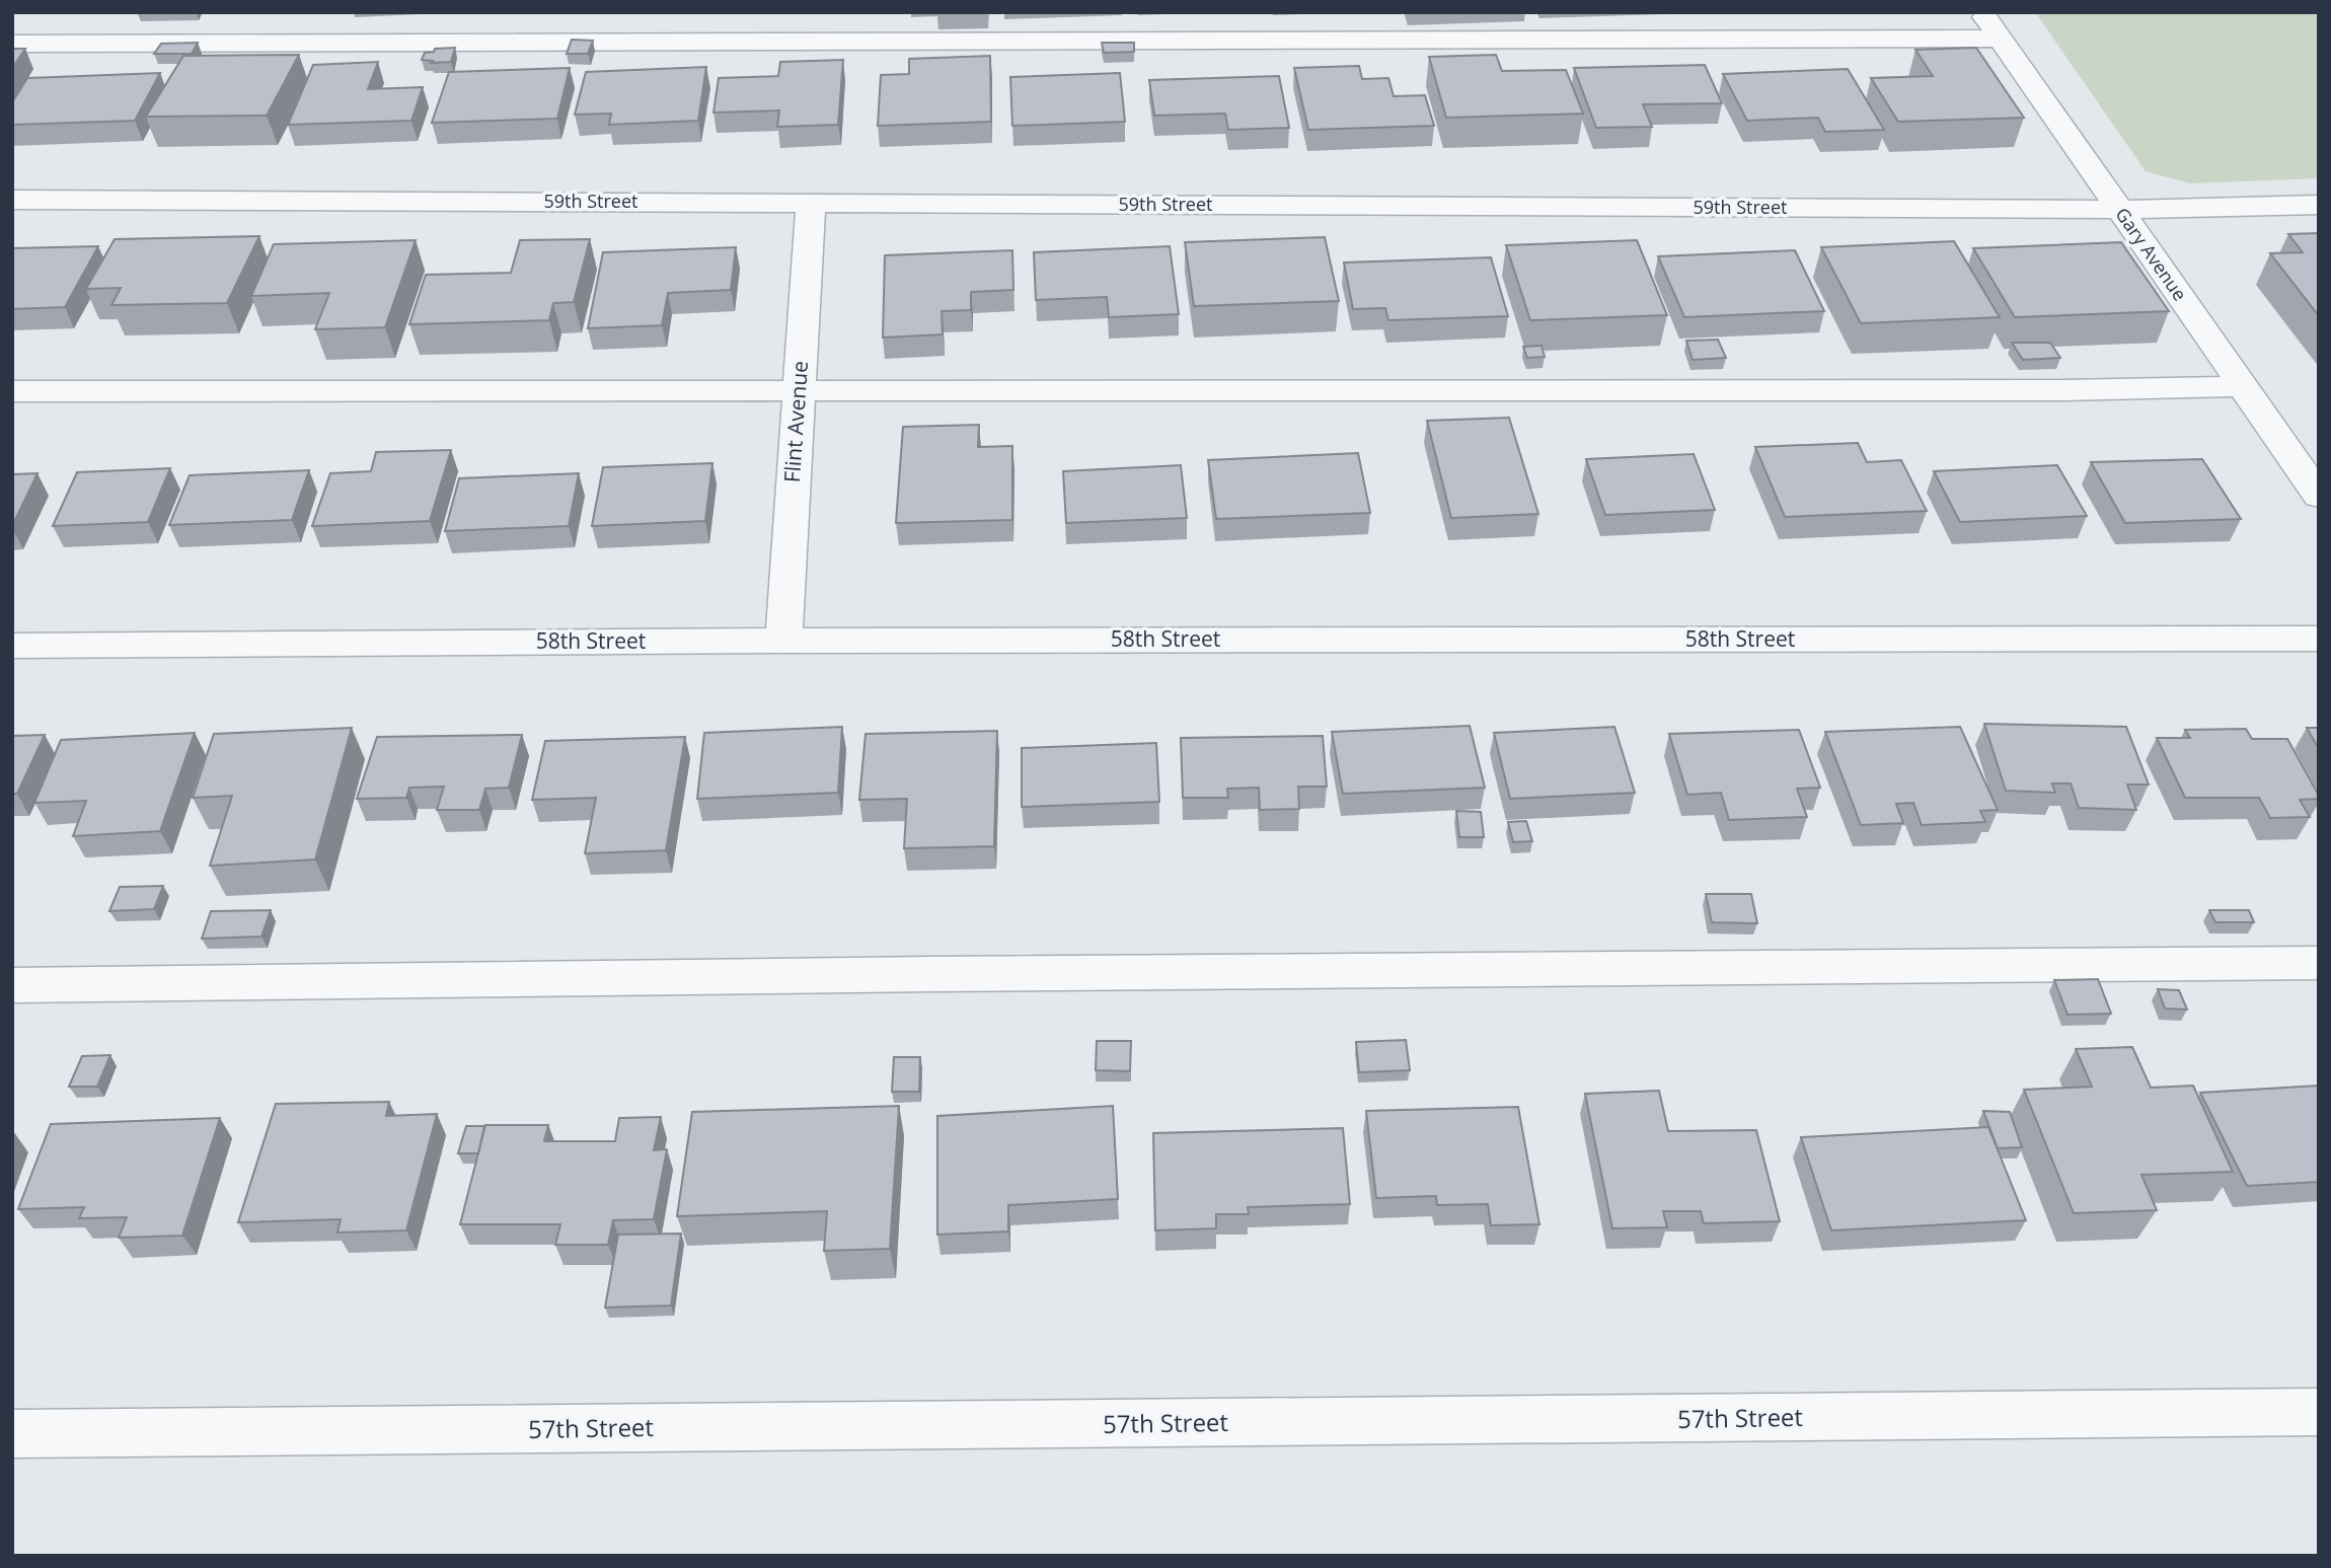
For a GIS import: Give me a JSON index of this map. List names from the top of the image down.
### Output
{
  "streets": {
    "street": [
      "59th Street",
      "Gary Avenue",
      "Flint Avenue",
      "58th Street",
      "57th Street"
    ]
  },
  "crossings": [
    ["59th Street", "Gary Avenue"],
    ["59th Street", "Flint Avenue"],
    ["Flint Avenue", "58th Street"]
  ]
}
